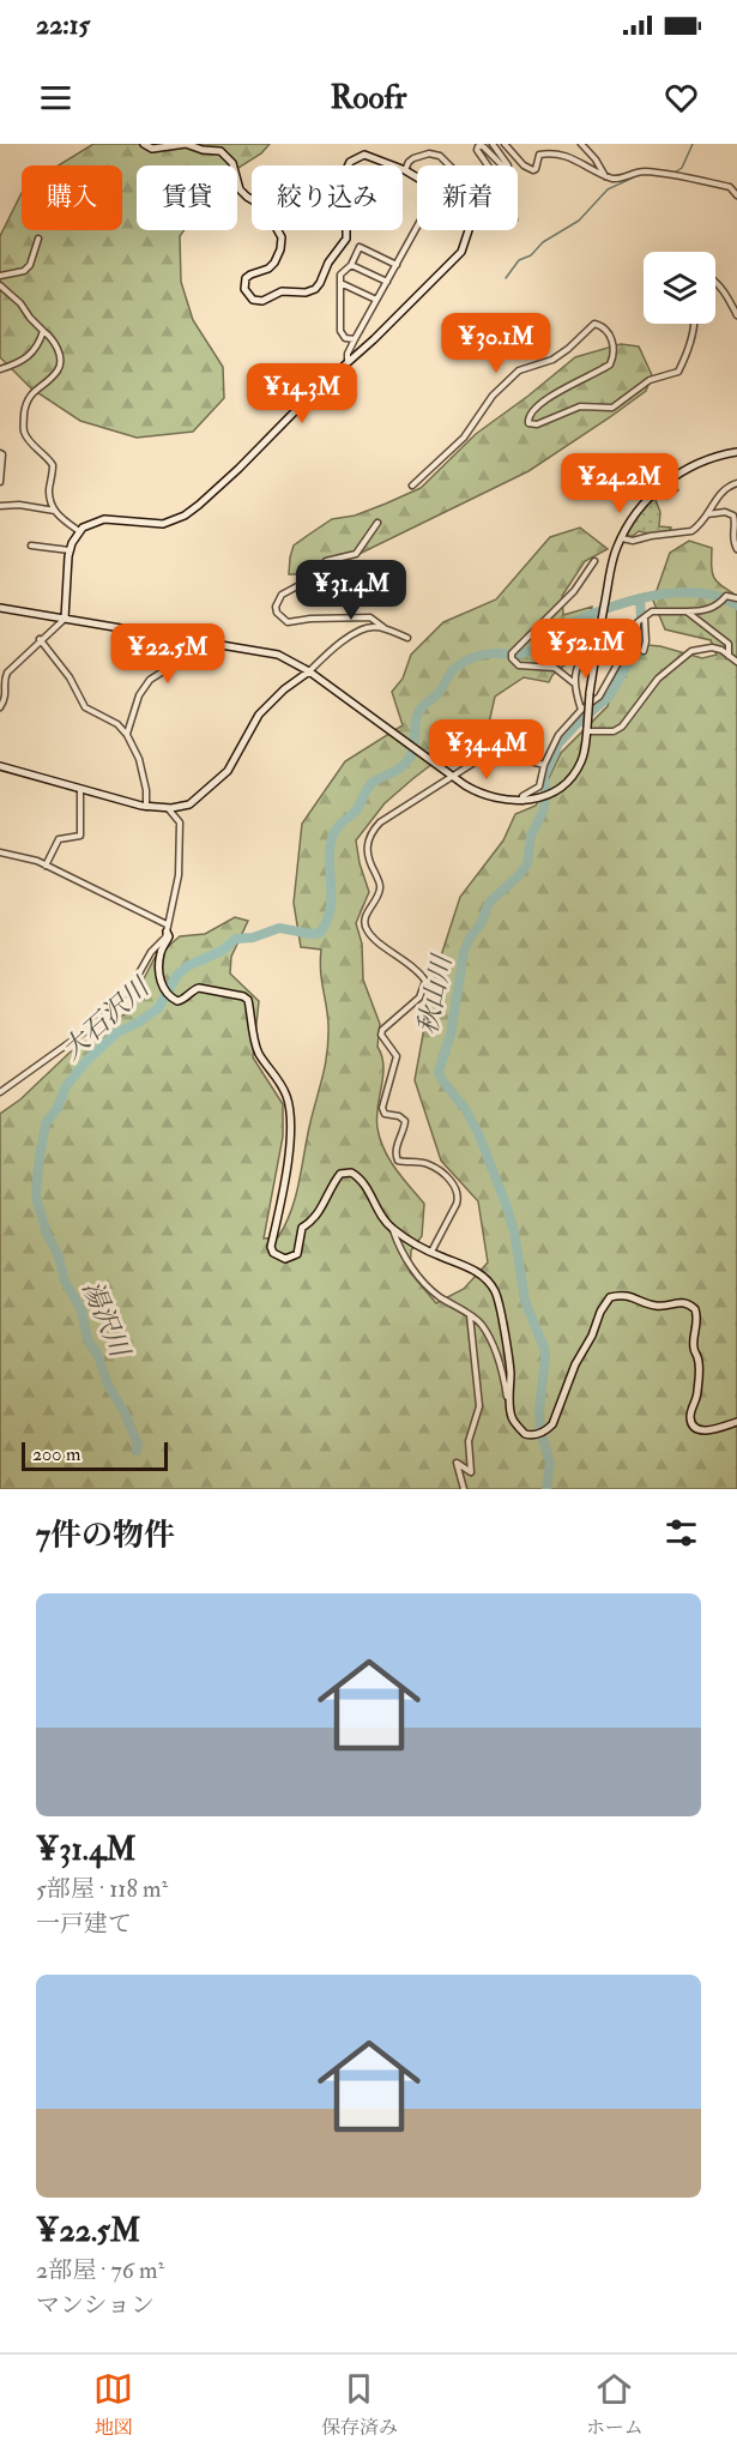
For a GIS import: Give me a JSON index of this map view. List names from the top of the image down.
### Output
{
  "water": ["秋山川", "大石沢川", "湯沢川"],
  "scale_bar": "200 m",
  "page": {
    "status": "22:15",
    "header": "Roofr",
    "chip": [
      "購入",
      "賃貸",
      "絞り込み",
      "新着"
    ],
    "price": [
      "¥30.1M",
      "¥14.3M",
      "¥24.2M",
      "¥31.4M",
      "¥52.1M",
      "¥22.5M",
      "¥34.4M"
    ],
    "scale": "200 m",
    "heading": "7件の物件",
    "list": [
      {
        "name": "¥31.4M",
        "note": "5部屋 · 118 m² · 一戸建て"
      },
      {
        "name": "¥22.5M",
        "note": "2部屋 · 76 m² · マンション"
      }
    ],
    "tabs": ["地図", "保存済み", "ホーム"]
  }
}
